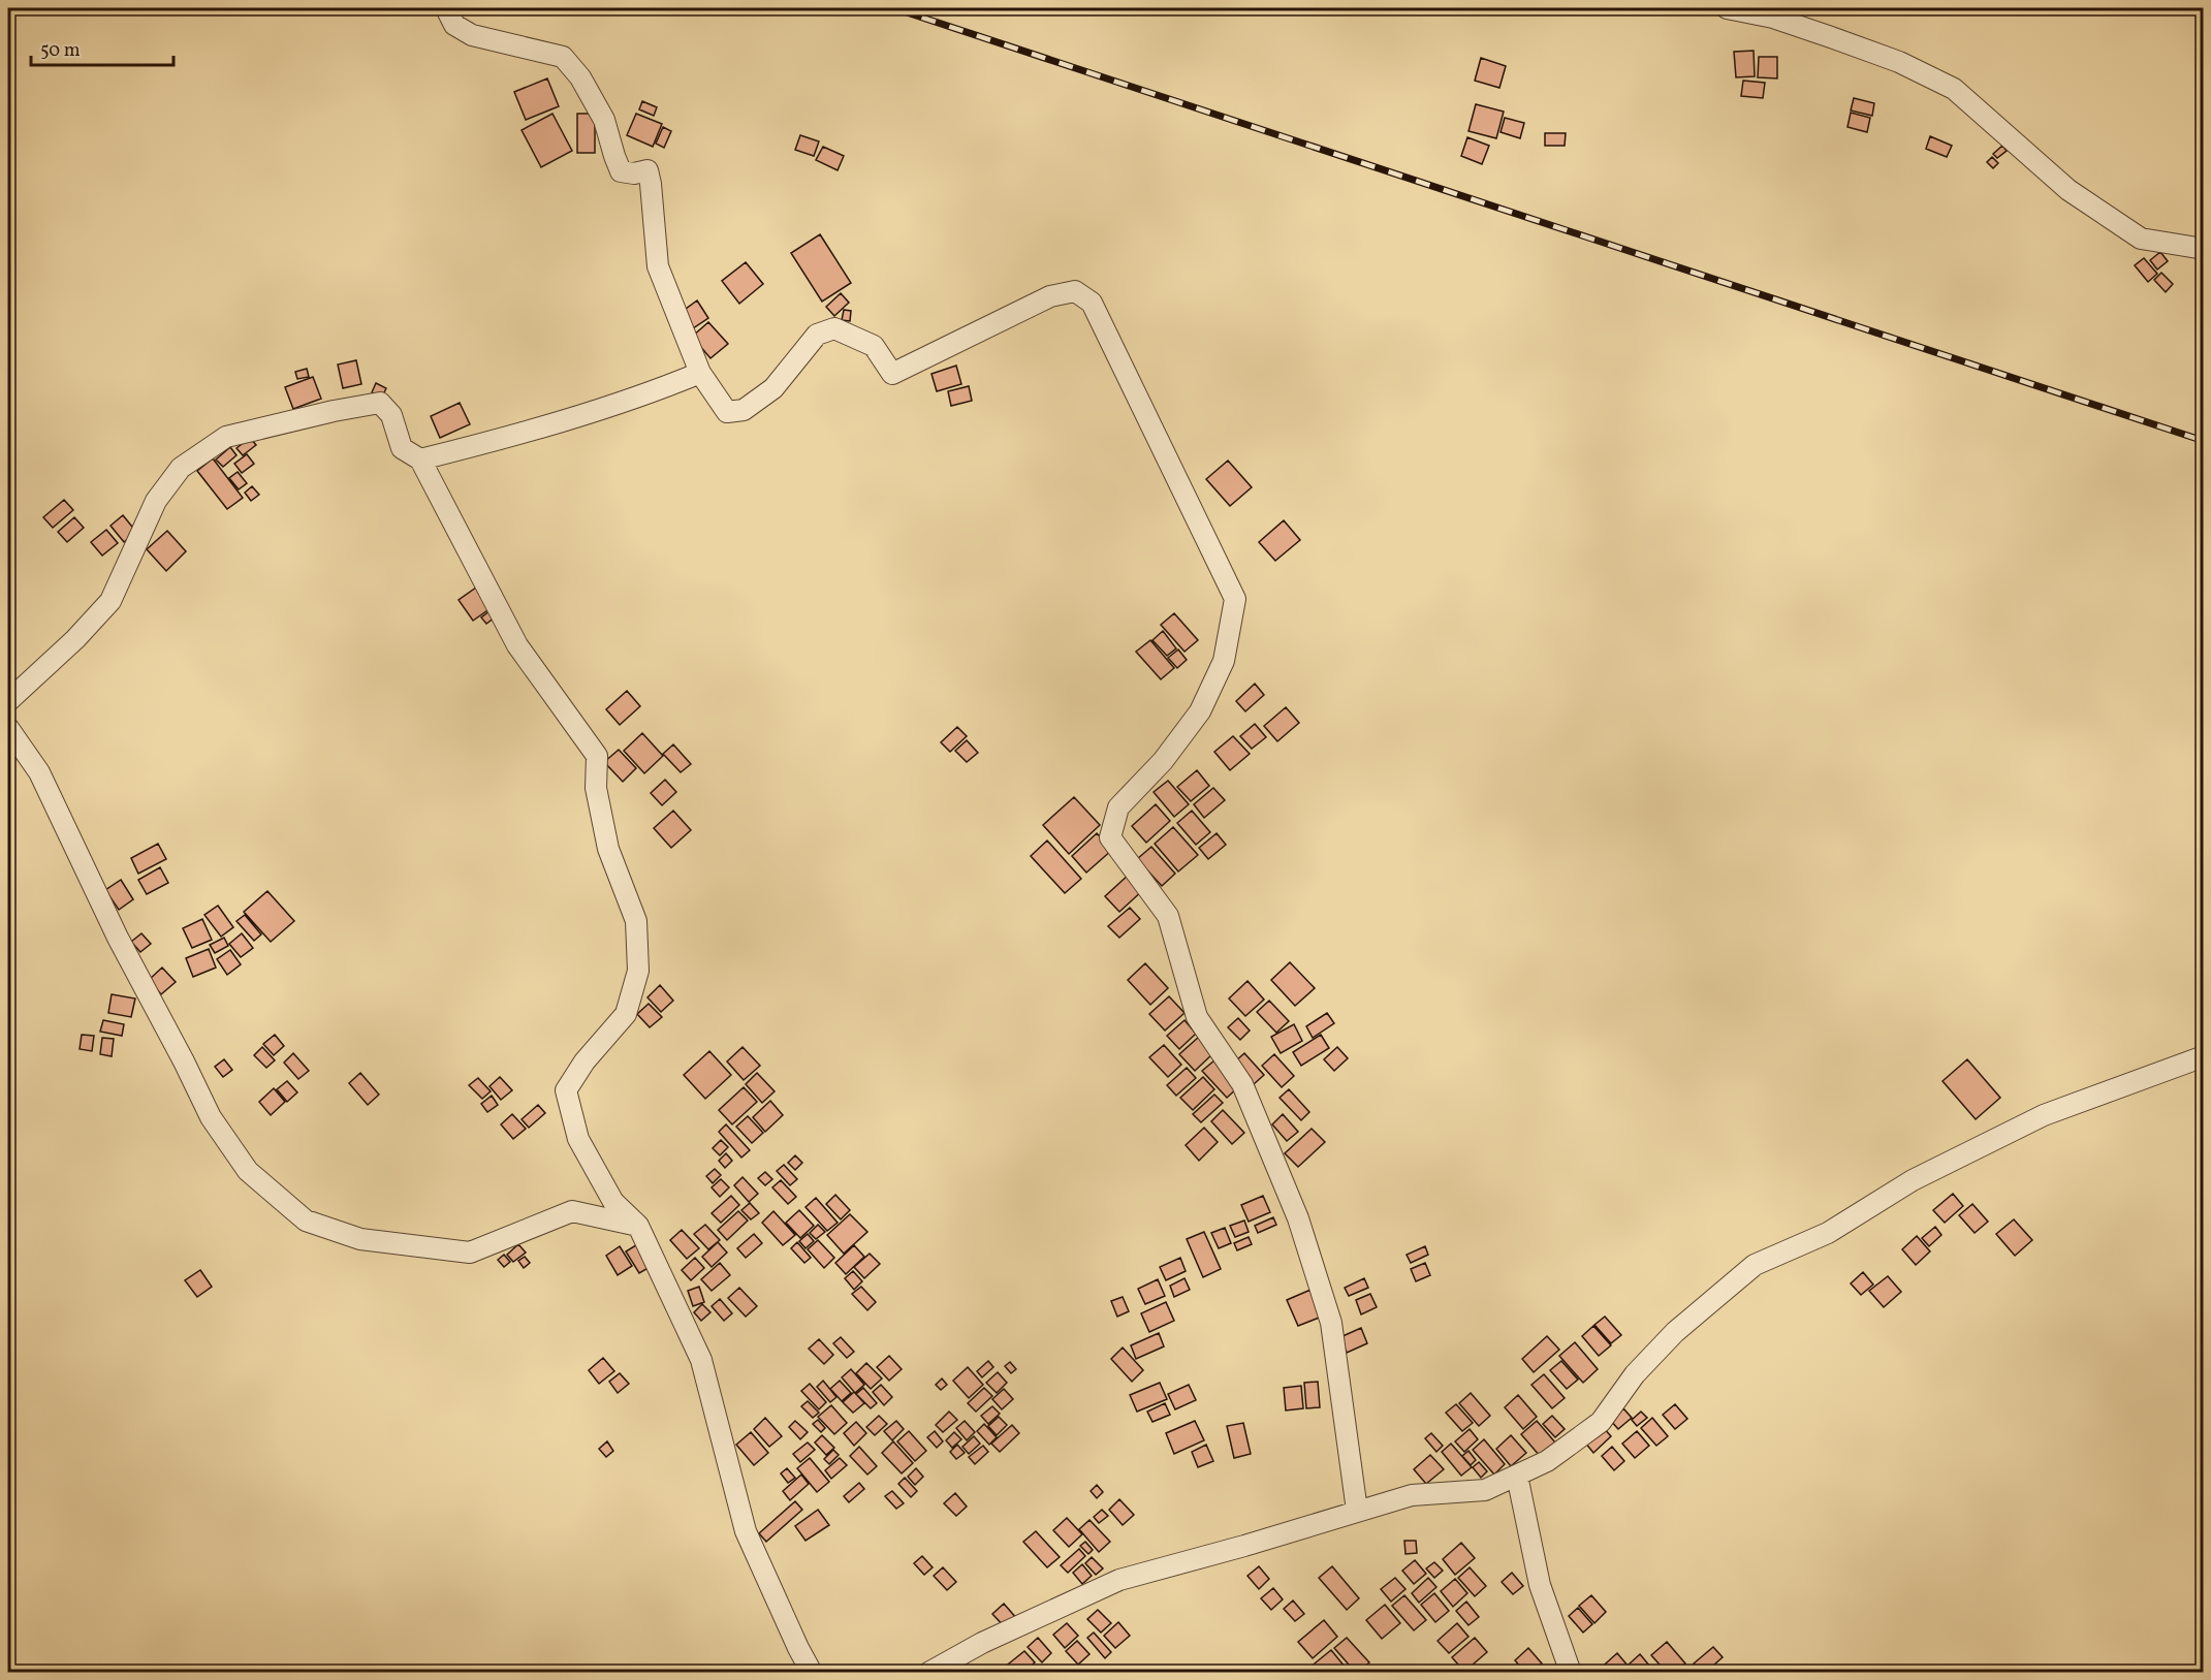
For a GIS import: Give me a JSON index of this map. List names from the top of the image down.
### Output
{
  "scale_bar": "50 m"
}
